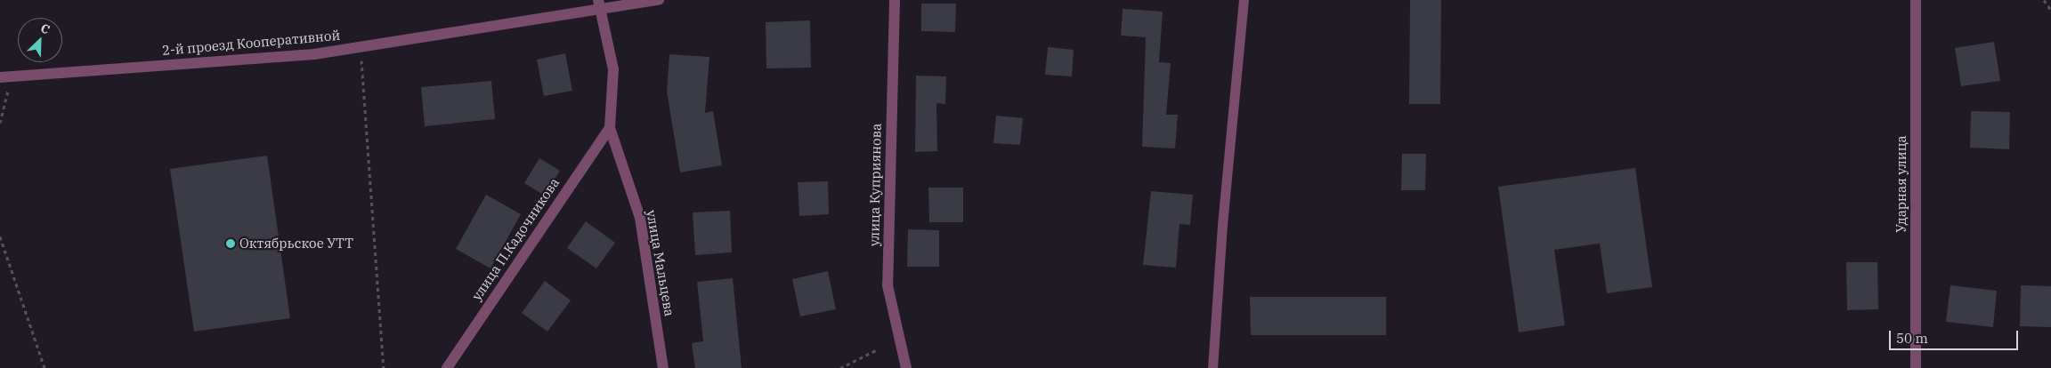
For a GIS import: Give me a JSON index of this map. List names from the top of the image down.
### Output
{
  "streets": {
    "street": [
      "2-й проезд Кооперативной",
      "Ударная улица",
      "улица Куприянова",
      "улица П.Кадочникова",
      "улица Мальцева"
    ]
  },
  "crossings": [
    ["2-й проезд Кооперативной", "улица Мальцева"],
    ["улица П.Кадочникова", "улица Мальцева"]
  ],
  "places": ["Октябрьское УТТ"],
  "scale_bar": "50 m",
  "north": "top right"
}
